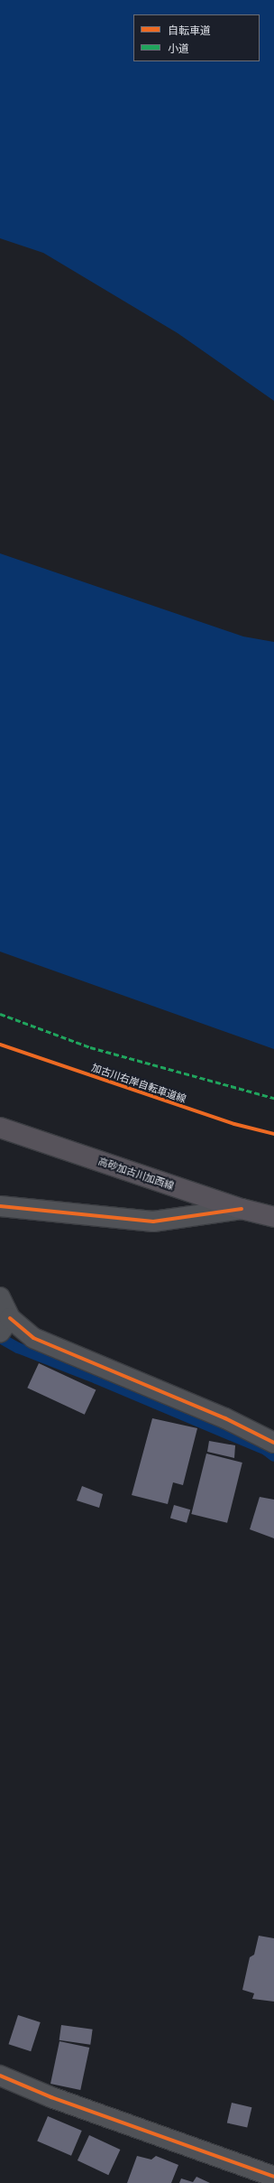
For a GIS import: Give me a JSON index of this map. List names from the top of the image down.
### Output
{
  "streets": {
    "main road": ["高砂加古川加西線"],
    "cycle path": ["加古川右岸自転車道線"]
  },
  "legend": ["自転車道", "小道"]
}
